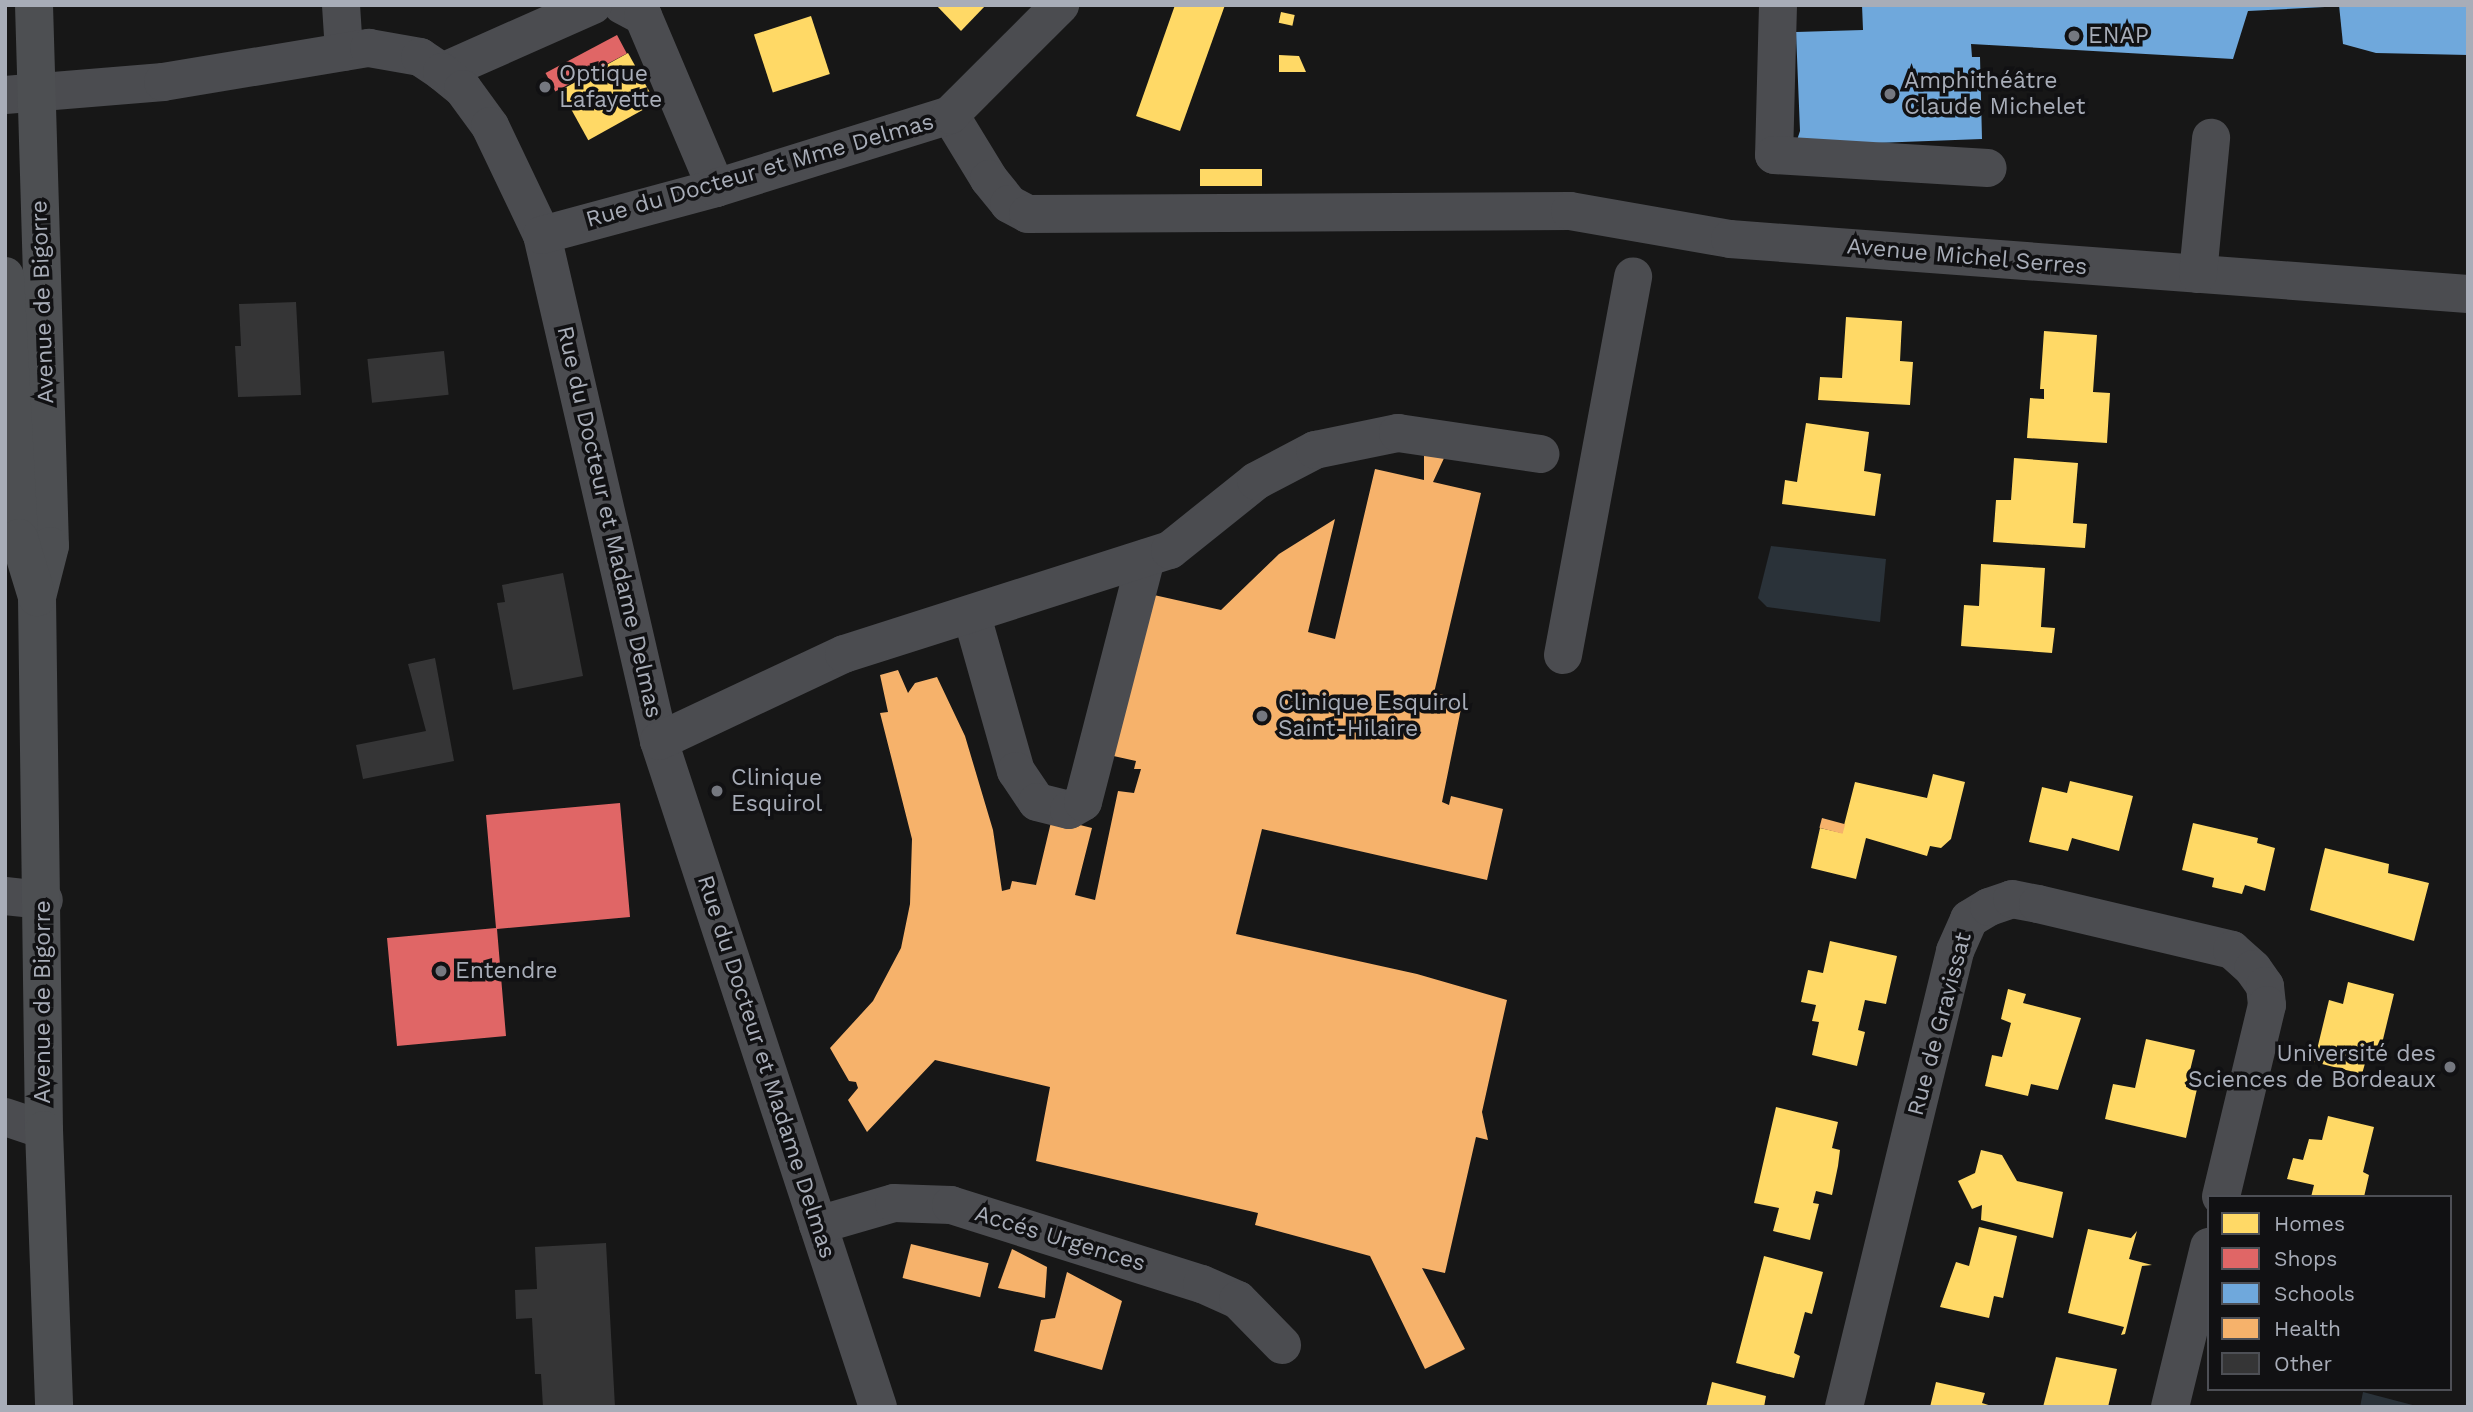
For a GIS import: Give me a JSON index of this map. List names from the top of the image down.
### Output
{
  "streets": {
    "main road": ["Avenue de Bigorre"],
    "street": [
      "Rue du Docteur et Mme Delmas",
      "Avenue Michel Serres",
      "Rue du Docteur et Madame Delmas",
      "Rue de Gravissat",
      "Accés Urgences"
    ]
  },
  "crossings": [
    ["Rue du Docteur et Mme Delmas", "Avenue Michel Serres"],
    ["Rue du Docteur et Mme Delmas", "Rue du Docteur et Madame Delmas"],
    ["Avenue de Bigorre", "Rue du Docteur et Madame Delmas"],
    ["Rue du Docteur et Madame Delmas", "Accés Urgences"]
  ],
  "places": [
    "ENAP",
    "Optique Lafayette",
    "Amphithéâtre Claude Michelet",
    "Clinique Esquirol Saint-Hilaire",
    "Clinique Esquirol",
    "Entendre",
    "Université des Sciences de Bordeaux"
  ],
  "legend": [
    "Homes",
    "Shops",
    "Schools",
    "Health",
    "Other"
  ]
}
